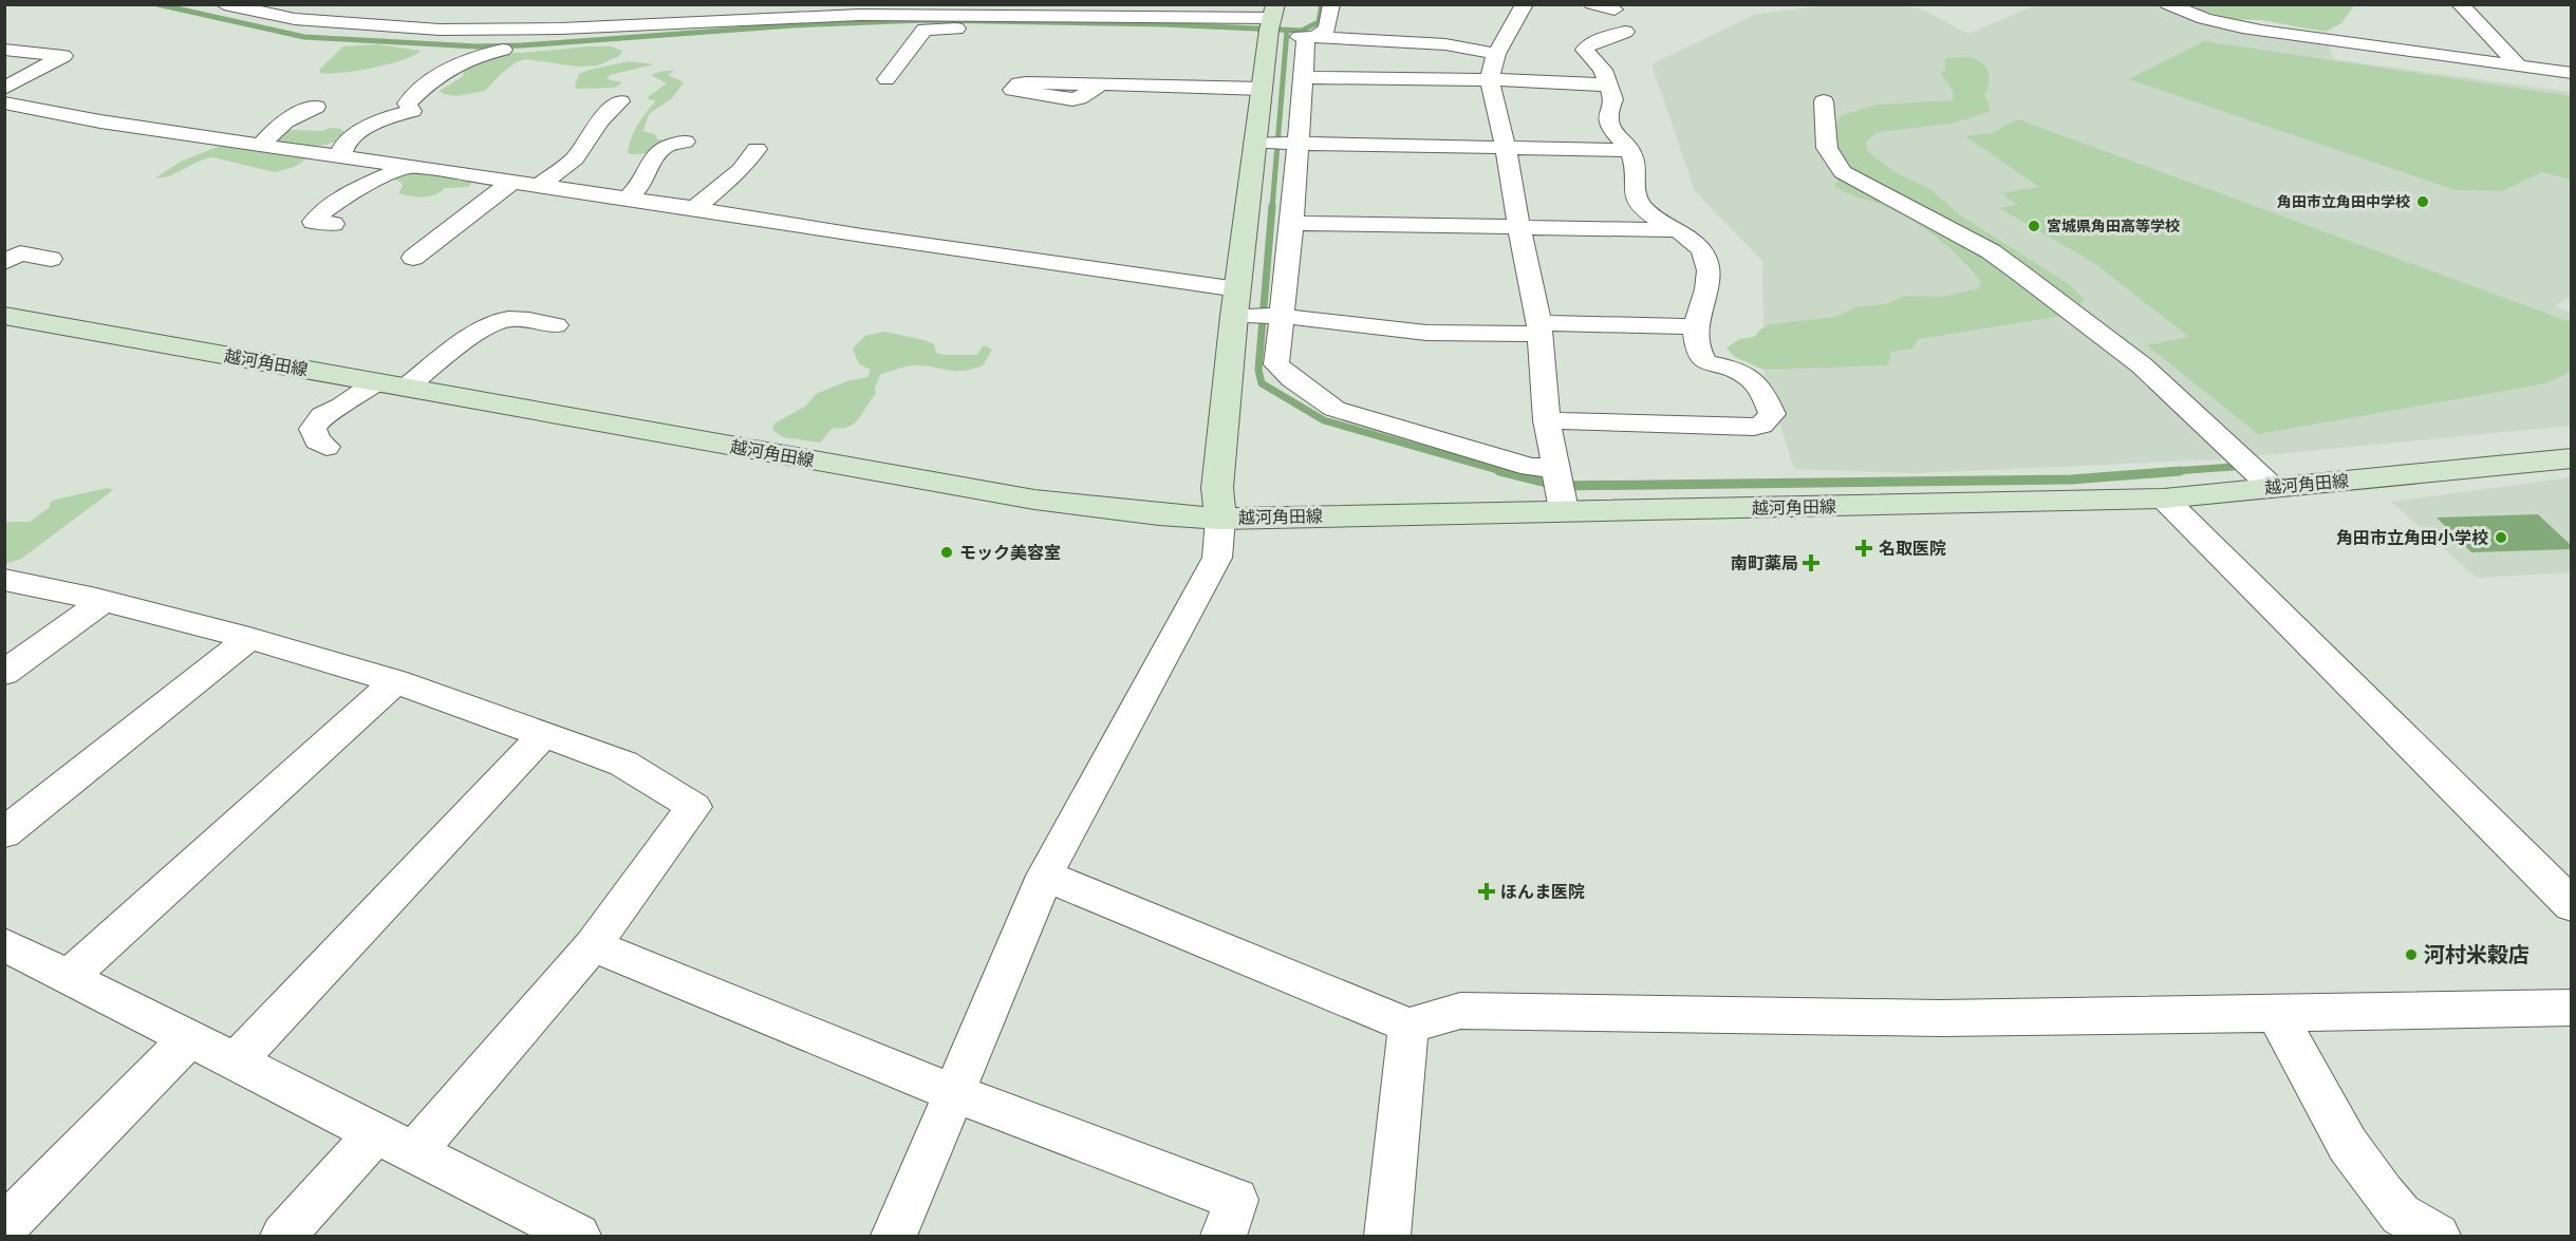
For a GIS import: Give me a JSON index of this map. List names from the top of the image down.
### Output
{
  "streets": {
    "main road": ["越河角田線"]
  },
  "places": {
    "other": [
      "角田市立角田中学校",
      "宮城県角田高等学校",
      "角田市立角田小学校",
      "モック美容室",
      "河村米穀店"
    ],
    "health": ["名取医院", "南町薬局", "ほんま医院"]
  }
}
